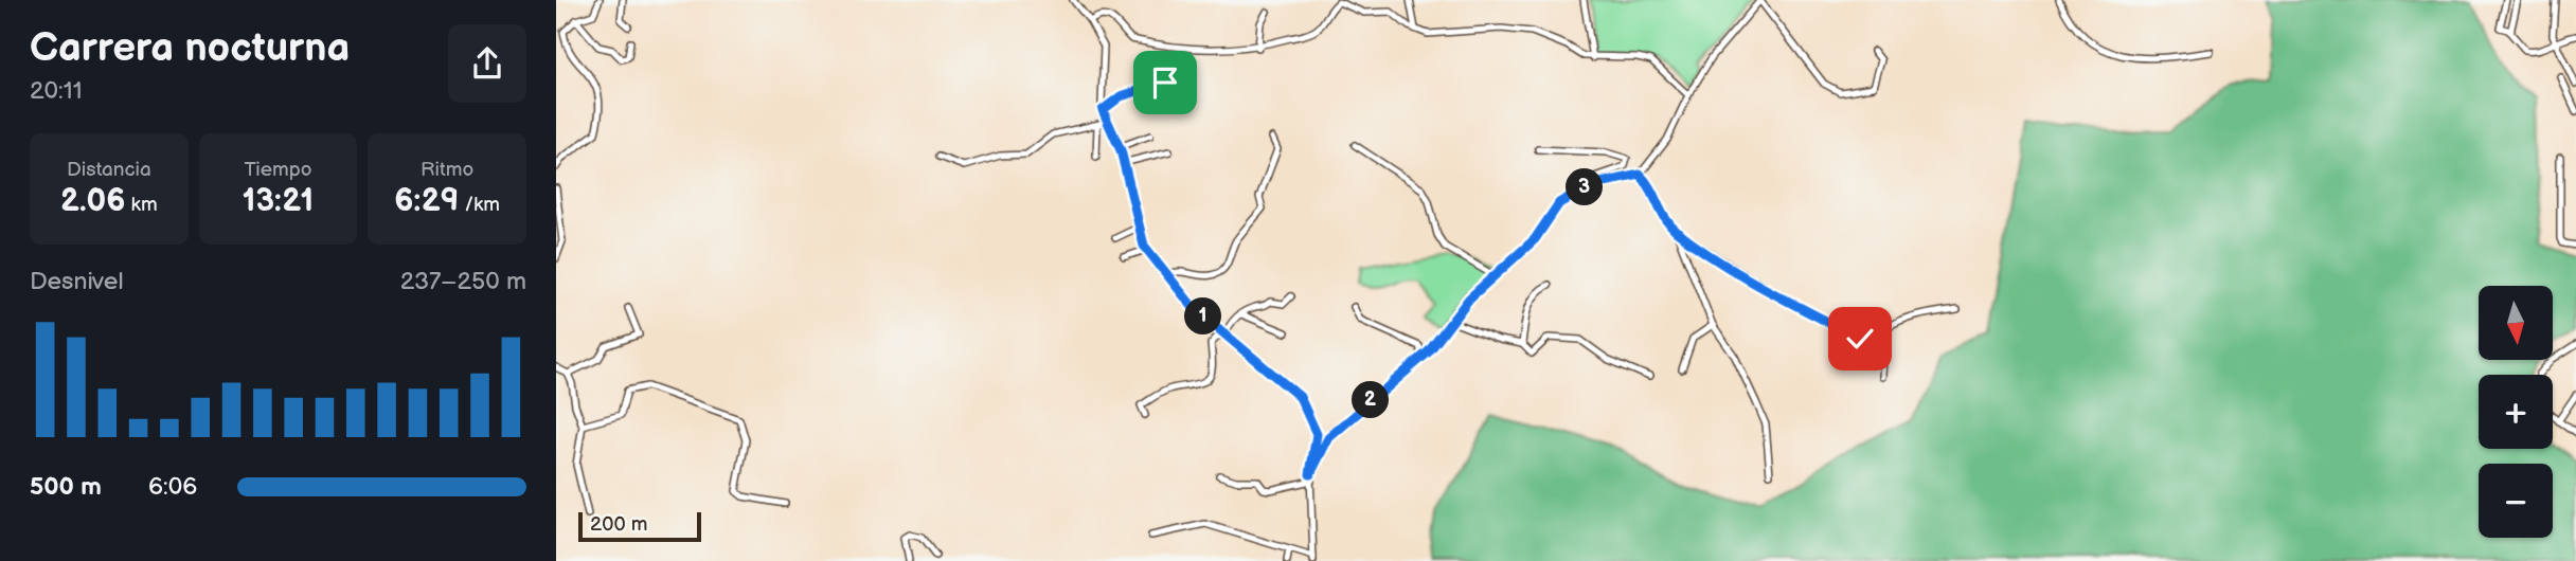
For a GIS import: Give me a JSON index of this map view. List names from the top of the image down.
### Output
{
  "scale_bar": "200 m",
  "north": "bottom",
  "page": {
    "heading": ["Carrera nocturna", "20:11"],
    "stats": [
      ["Distancia", "2.06 km"],
      ["Tiempo", "13:21"],
      ["Ritmo", "6:29 /km"]
    ],
    "pins": ["3", "1", "2"],
    "chart": ["Desnivel", "237–250 m"],
    "map_buttons": ["+", "−"],
    "list": [
      {
        "name": "500 m",
        "note": "6:06"
      }
    ],
    "scale": "200 m"
  }
}
